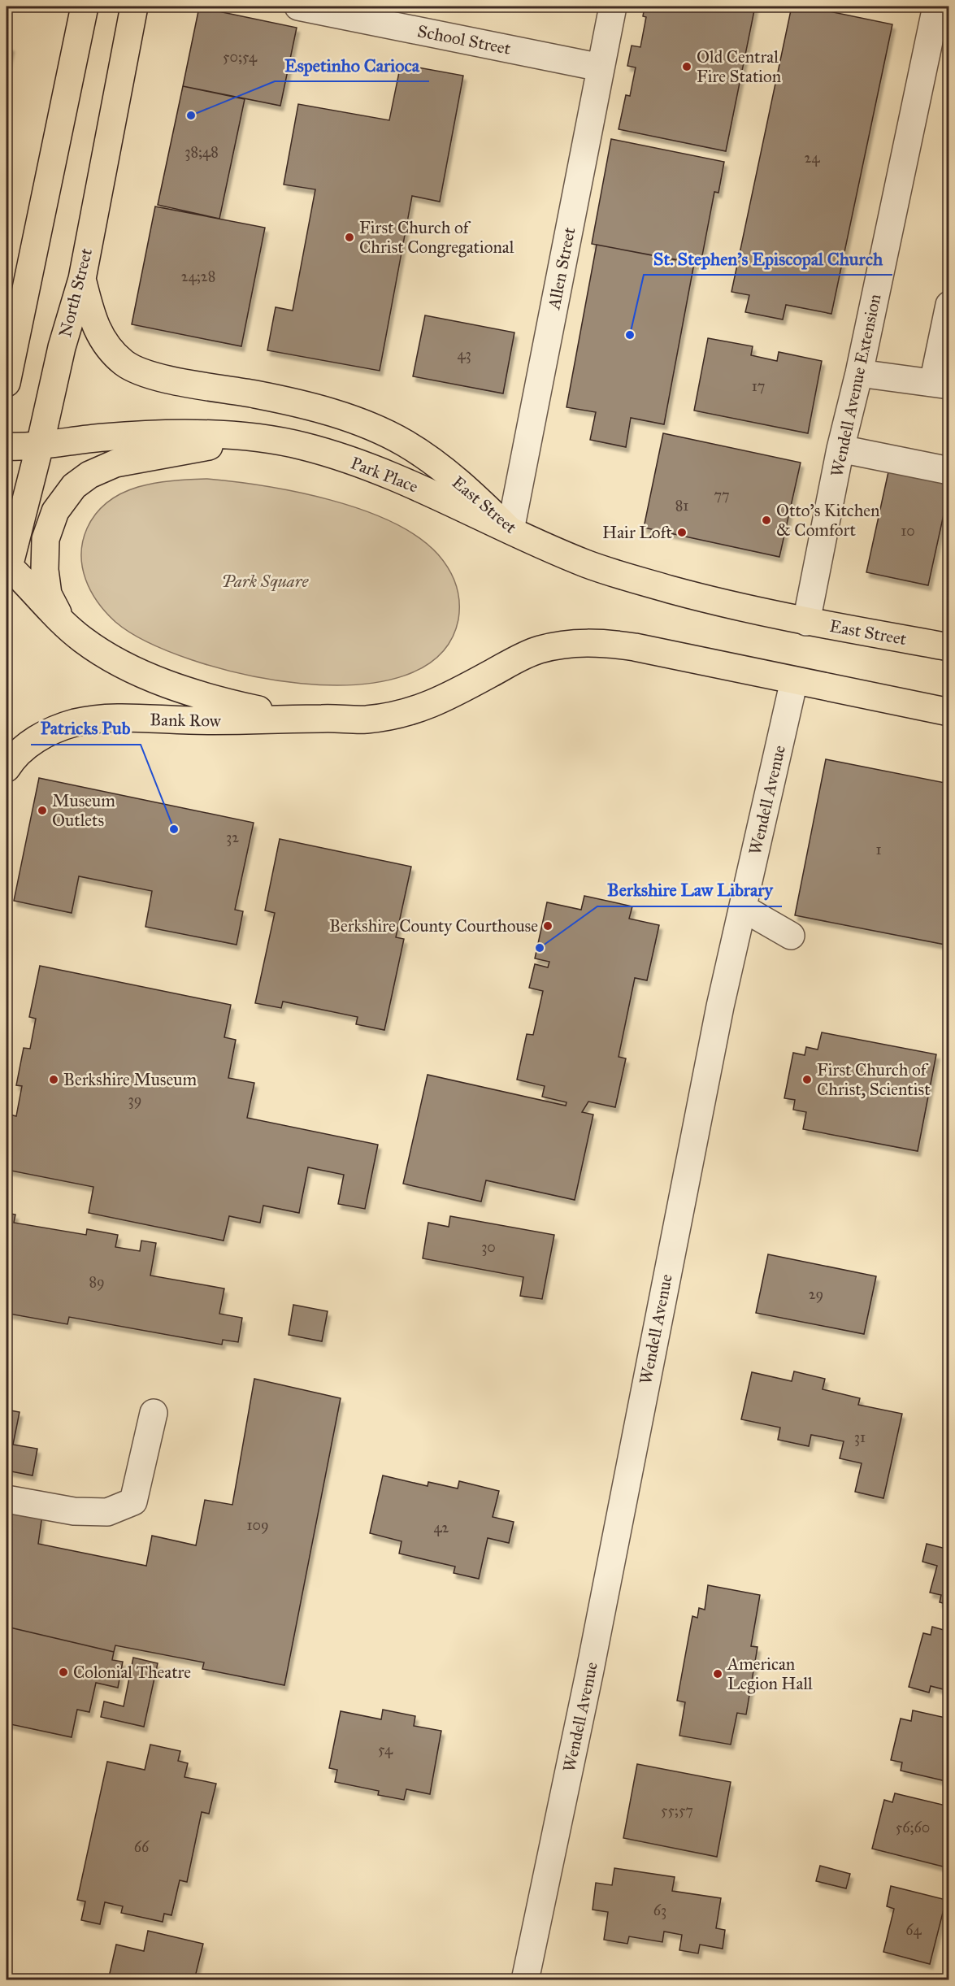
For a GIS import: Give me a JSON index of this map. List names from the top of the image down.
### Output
{
  "streets": {
    "main road": [
      "North Street",
      "Park Place",
      "East Street",
      "Bank Row"
    ],
    "street": [
      "School Street",
      "Allen Street",
      "Wendell Avenue Extension",
      "Wendell Avenue"
    ]
  },
  "crossings": [
    ["School Street", "Allen Street"],
    ["Allen Street", "Park Place"],
    ["Allen Street", "East Street"],
    ["North Street", "Park Place"],
    ["North Street", "East Street"],
    ["North Street", "Bank Row"],
    ["Wendell Avenue Extension", "East Street"],
    ["Park Place", "East Street"],
    ["Park Place", "Bank Row"],
    ["Bank Row", "Wendell Avenue"]
  ],
  "parks": ["Park Square"],
  "places": [
    "Old Central Fire Station",
    "Espetinho Carioca",
    "First Church of Christ Congregational",
    "St. Stephen's Episcopal Church",
    "Otto's Kitchen & Comfort",
    "Hair Loft",
    "Museum Outlets",
    "Patricks Pub",
    "Berkshire County Courthouse",
    "Berkshire Law Library",
    "Berkshire Museum",
    "First Church of Christ, Scientist",
    "Colonial Theatre",
    "American Legion Hall"
  ],
  "house_numbers": [
    "50;54",
    "38;48",
    "24",
    "24;28",
    "43",
    "17",
    "77",
    "81",
    "10",
    "32",
    "1",
    "39",
    "30",
    "89",
    "29",
    "31",
    "109",
    "42",
    "54",
    "55;57",
    "56;60",
    "66",
    "63",
    "64"
  ]
}
